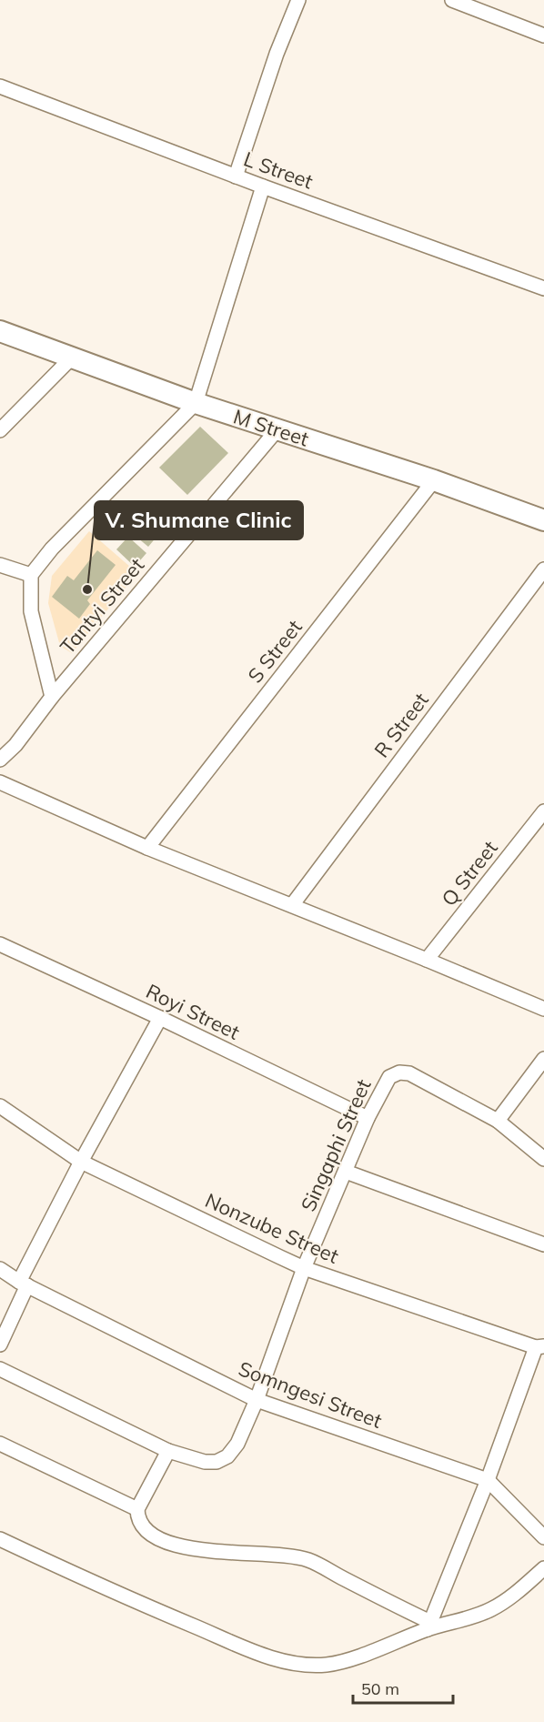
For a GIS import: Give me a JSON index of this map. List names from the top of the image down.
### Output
{
  "streets": {
    "street": [
      "L Street",
      "M Street",
      "Tantyi Street",
      "S Street",
      "R Street",
      "Q Street",
      "Royi Street",
      "Singaphi Street",
      "Nonzube Street",
      "Somngesi Street"
    ]
  },
  "crossings": [
    ["M Street", "Tantyi Street"],
    ["M Street", "S Street"],
    ["Royi Street", "Singaphi Street"],
    ["Singaphi Street", "Nonzube Street"],
    ["Singaphi Street", "Somngesi Street"]
  ],
  "places": ["V. Shumane Clinic"],
  "scale_bar": "50 m"
}
